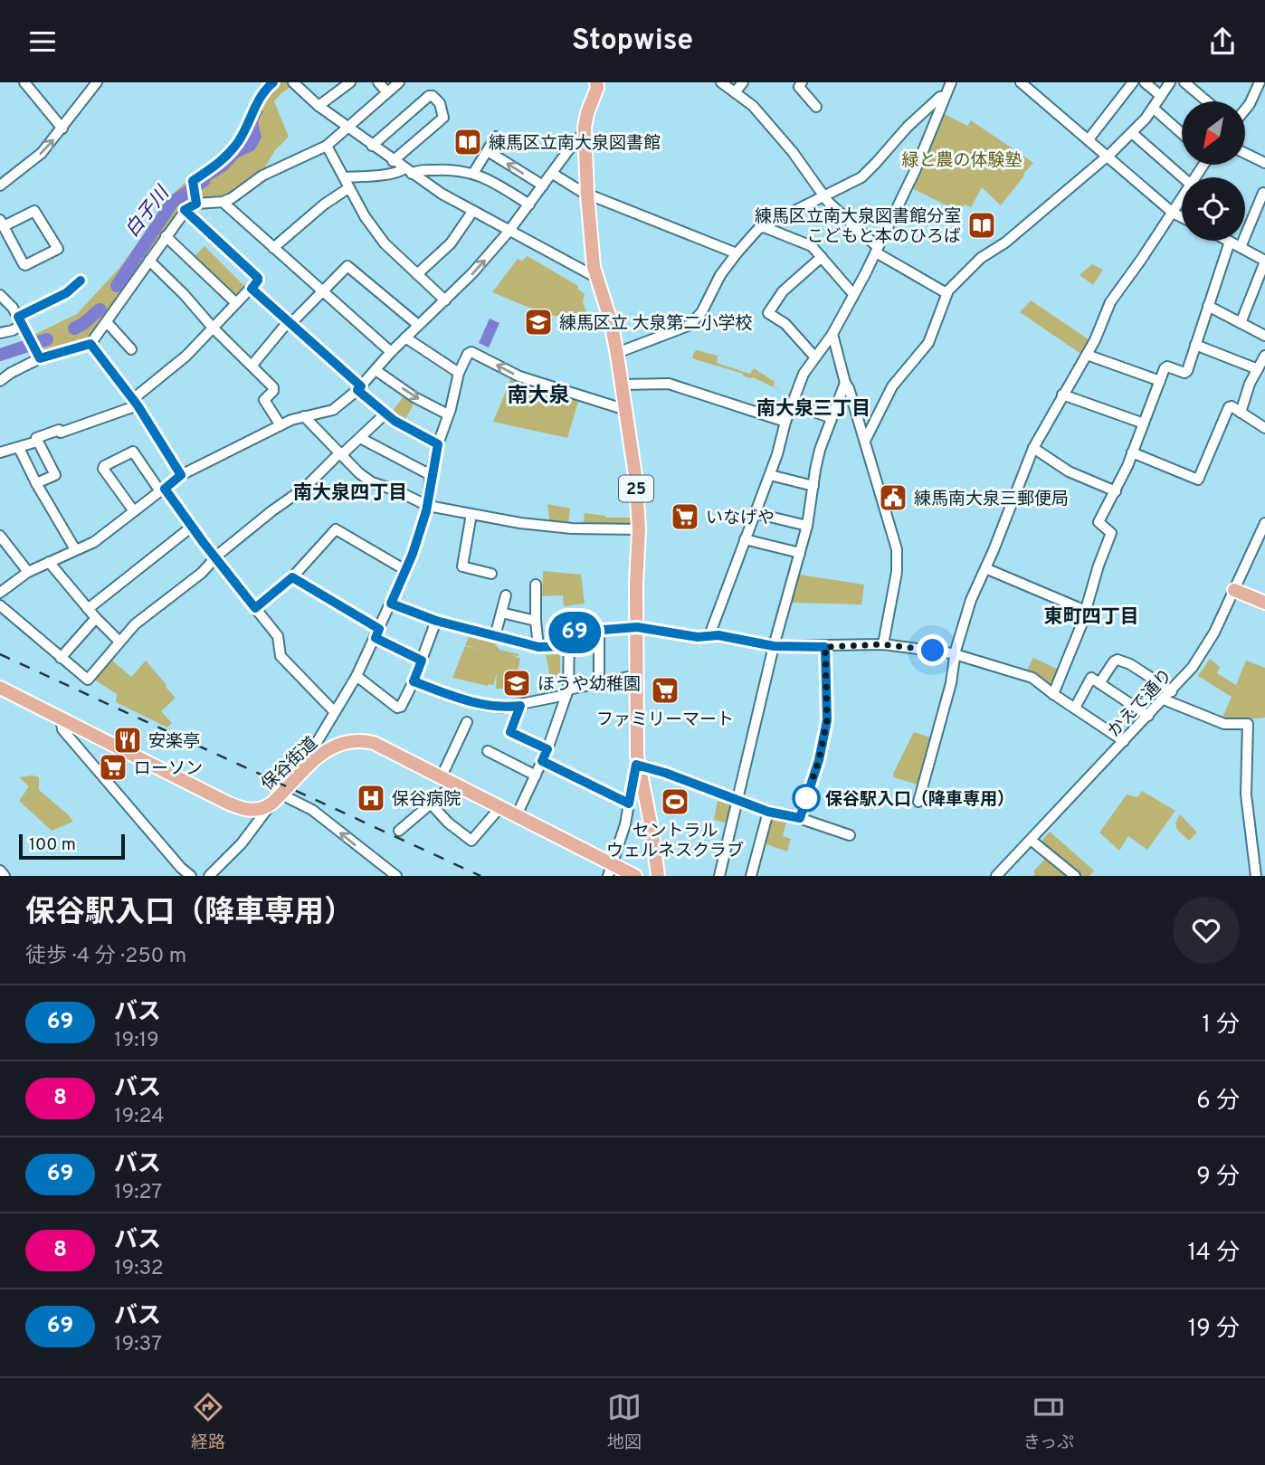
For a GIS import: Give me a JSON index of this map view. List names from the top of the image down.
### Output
{
  "streets": {
    "main road": ["25", "保谷街道"],
    "street": ["かえで通り"]
  },
  "districts": [
    "南大泉",
    "南大泉三丁目",
    "南大泉四丁目",
    "東町四丁目"
  ],
  "water": ["白子川"],
  "parks": ["緑と農の体験塾"],
  "places": {
    "library": ["練馬区立南大泉図書館", "練馬区立南大泉図書館分室 こどもと本のひろば"],
    "school or university": ["練馬区立 大泉第二小学校", "ほうや幼稚園"],
    "public building": ["練馬南大泉三郵便局"],
    "supermarket": ["いなげや", "ファミリーマート", "ローソン"],
    "restaurant": ["安楽亭"],
    "hospital": ["保谷病院"],
    "other": ["保谷駅入口（降車専用）"],
    "sports": ["セントラル ウェルネスクラブ"]
  },
  "lines": ["bus line 69"],
  "scale_bar": "100 m",
  "north": "bottom left",
  "page": {
    "header": "Stopwise",
    "on_map": "69",
    "scale": "100 m",
    "heading": ["保谷駅入口（降車専用）", "徒歩 · 4 分 · 250 m"],
    "list": [
      {
        "mark": "69",
        "name": "バス",
        "note": "19:19",
        "value": "1 分"
      },
      {
        "mark": "8",
        "name": "バス",
        "note": "19:24",
        "value": "6 分"
      },
      {
        "mark": "69",
        "name": "バス",
        "note": "19:27",
        "value": "9 分"
      },
      {
        "mark": "8",
        "name": "バス",
        "note": "19:32",
        "value": "14 分"
      },
      {
        "mark": "69",
        "name": "バス",
        "note": "19:37",
        "value": "19 分"
      }
    ],
    "tabs": ["経路", "地図", "きっぷ"]
  }
}
